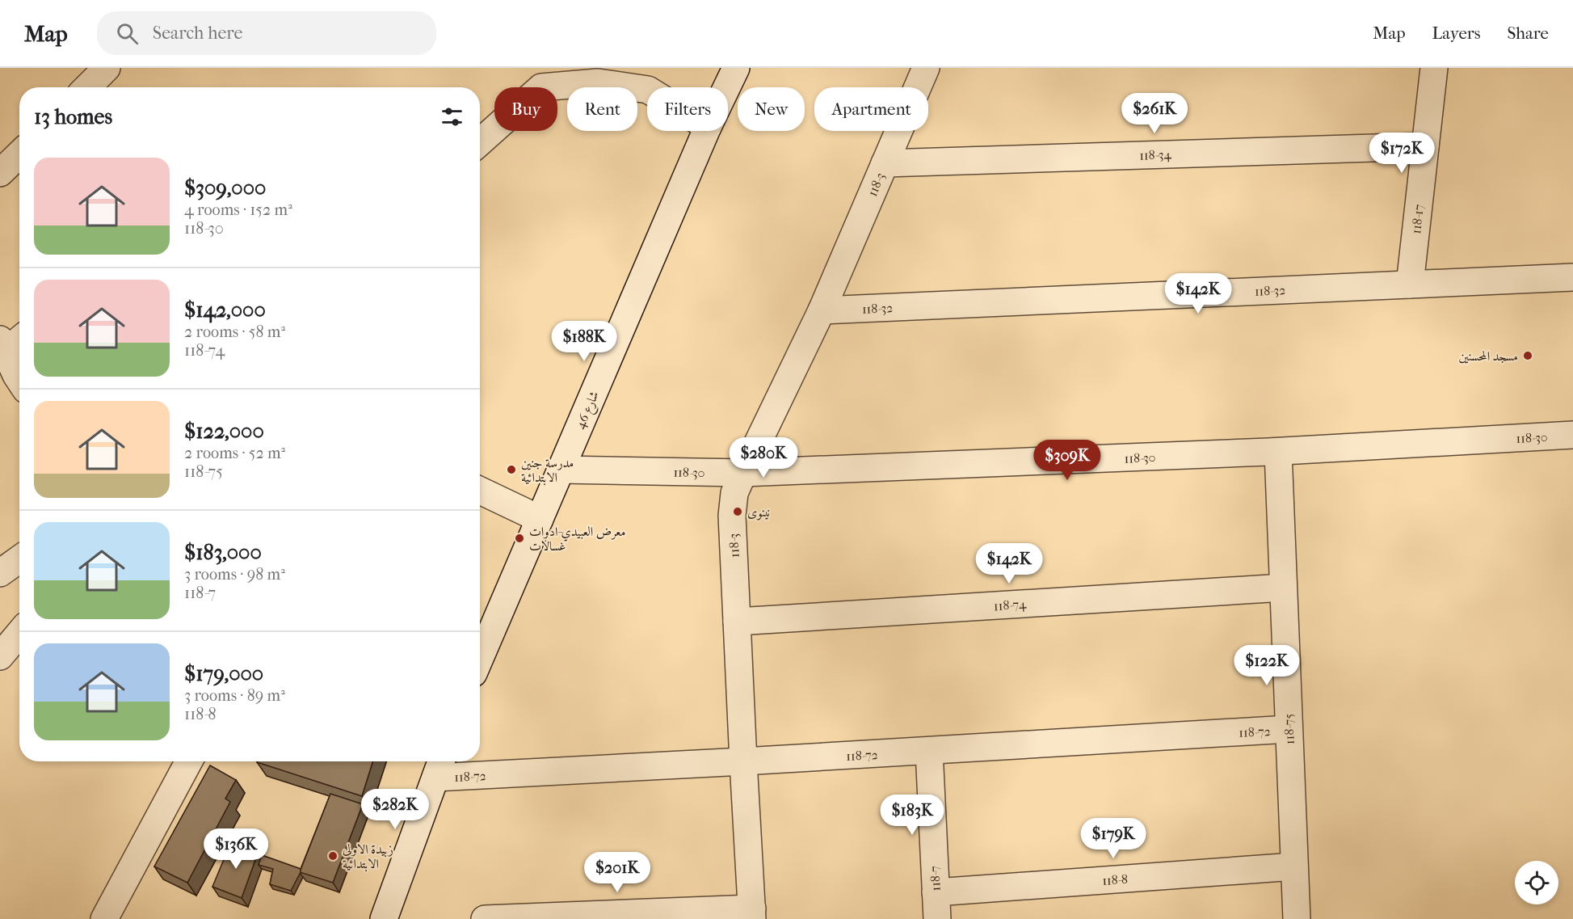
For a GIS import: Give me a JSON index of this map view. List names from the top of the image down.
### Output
{
  "streets": {
    "street": [
      "118-34",
      "118-3",
      "118-17",
      "118-32",
      "شارع 46",
      "118-30",
      "118-74",
      "118-75",
      "118-72",
      "118-7",
      "118-8"
    ]
  },
  "crossings": [
    ["118-34", "118-3"],
    ["118-34", "118-17"],
    ["118-3", "118-32"],
    ["118-3", "118-30"],
    ["118-3", "118-74"],
    ["118-3", "118-72"],
    ["118-17", "118-32"],
    ["شارع 46", "118-30"],
    ["118-30", "118-75"],
    ["118-74", "118-75"],
    ["118-75", "118-72"],
    ["118-75", "118-8"],
    ["118-72", "118-7"],
    ["118-7", "118-8"]
  ],
  "places": [
    "مسجد المحسنين",
    "مدرسة جنين الابتدائية",
    "نينوى",
    "معرض العبيدي-ادوات غسالات",
    "زبيدة الاولى الابتدائية"
  ],
  "page": {
    "header": "Map",
    "search": "Search here",
    "nav": ["Map", "Layers", "Share"],
    "chip": [
      "Buy",
      "Rent",
      "Filters",
      "New",
      "Apartment"
    ],
    "heading": "13 homes",
    "price": [
      "$261K",
      "$172K",
      "$142K",
      "$188K",
      "$280K",
      "$309K",
      "$142K",
      "$122K",
      "$282K",
      "$183K",
      "$179K",
      "$136K",
      "$201K"
    ],
    "list": [
      {
        "name": "$309,000",
        "note": "4 rooms · 152 m² · 118-30"
      },
      {
        "name": "$142,000",
        "note": "2 rooms · 58 m² · 118-74"
      },
      {
        "name": "$122,000",
        "note": "2 rooms · 52 m² · 118-75"
      },
      {
        "name": "$183,000",
        "note": "3 rooms · 98 m² · 118-7"
      },
      {
        "name": "$179,000",
        "note": "3 rooms · 89 m² · 118-8"
      }
    ]
  }
}
